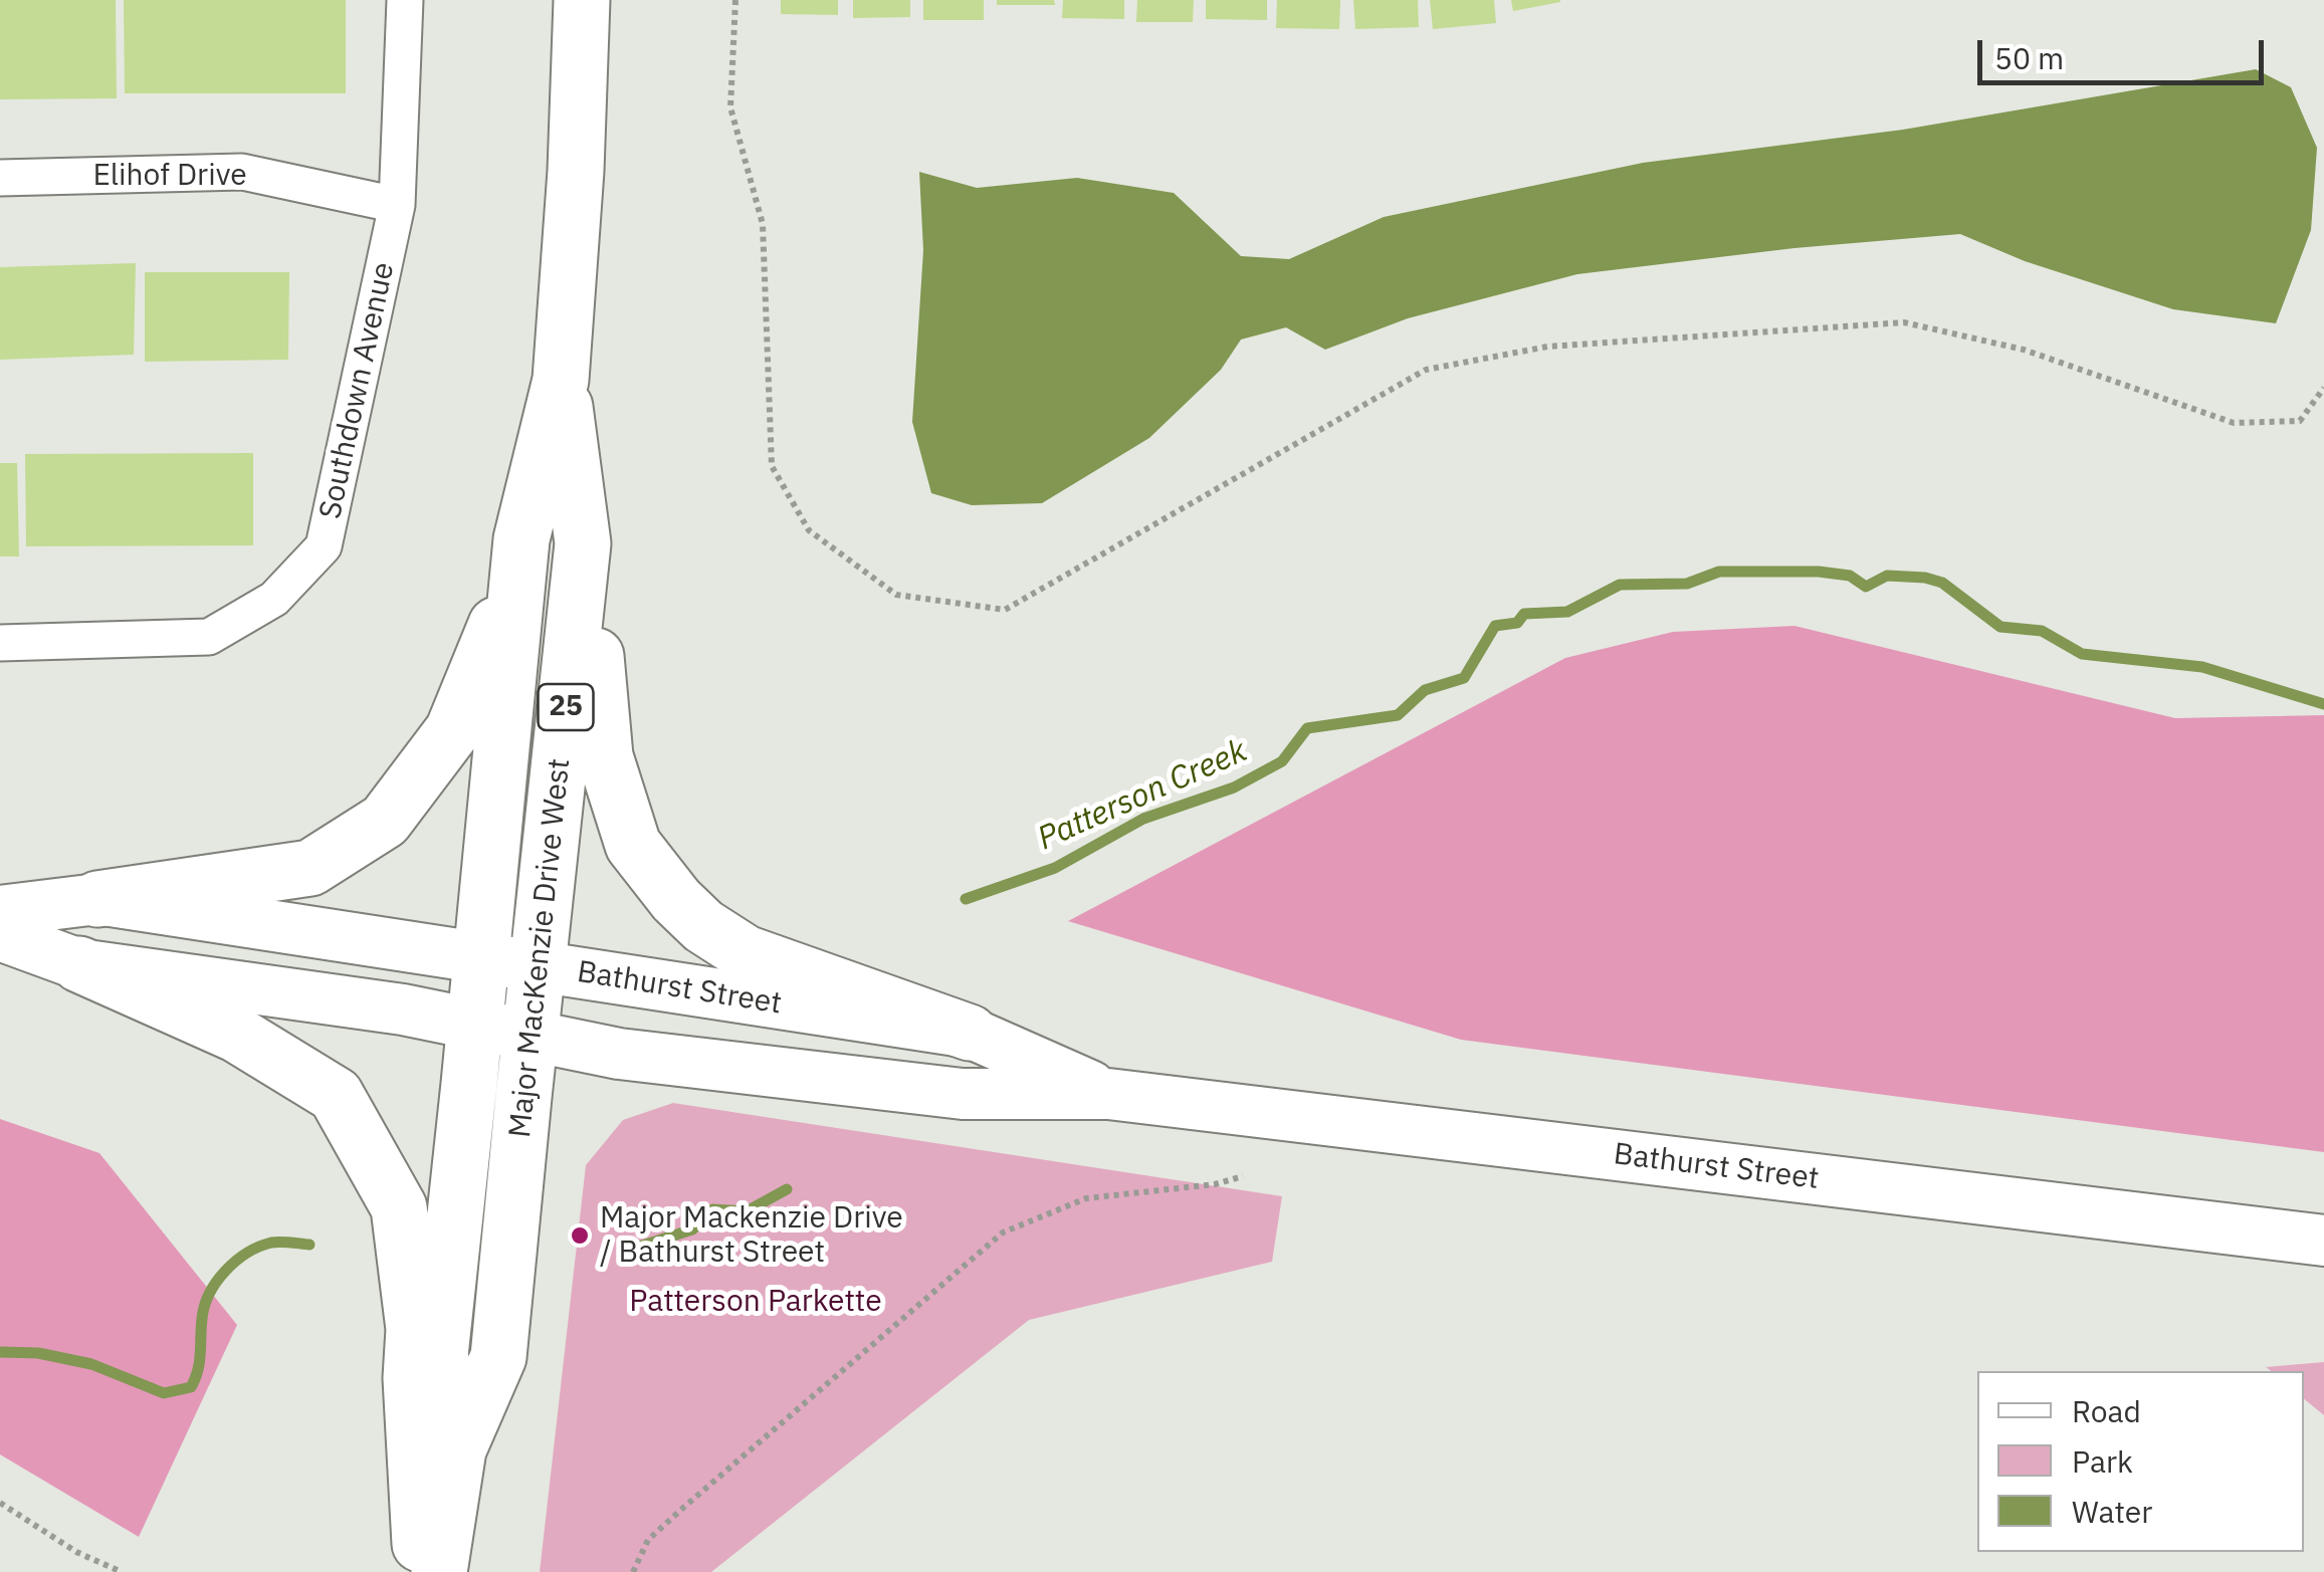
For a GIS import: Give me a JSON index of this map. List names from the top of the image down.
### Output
{
  "streets": {
    "main road": ["25", "Major MacKenzie Drive West", "Bathurst Street"],
    "street": ["Elihof Drive", "Southdown Avenue"]
  },
  "crossings": [
    ["Elihof Drive", "Southdown Avenue"],
    ["Major MacKenzie Drive West", "Bathurst Street"]
  ],
  "water": ["Patterson Creek"],
  "parks": ["Patterson Parkette"],
  "places": ["Major Mackenzie Drive / Bathurst Street"],
  "legend": ["Road", "Park", "Water"],
  "scale_bar": "50 m"
}
